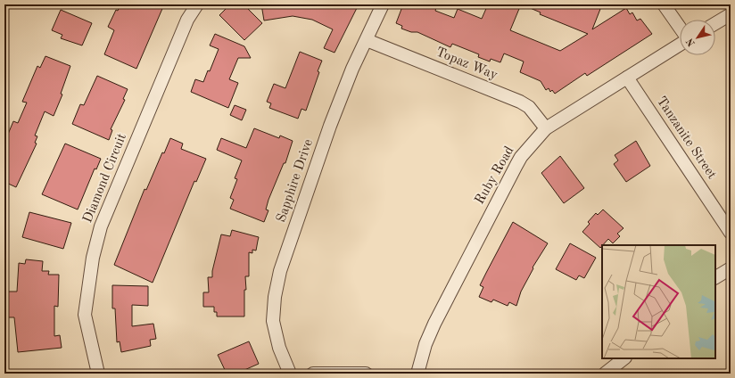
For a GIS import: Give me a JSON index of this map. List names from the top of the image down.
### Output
{
  "streets": {
    "street": [
      "Topaz Way",
      "Tanzanite Street",
      "Ruby Road",
      "Diamond Circuit",
      "Sapphire Drive"
    ]
  },
  "crossings": [
    ["Topaz Way", "Ruby Road"],
    ["Topaz Way", "Sapphire Drive"],
    ["Tanzanite Street", "Ruby Road"]
  ],
  "north": "bottom left"
}
